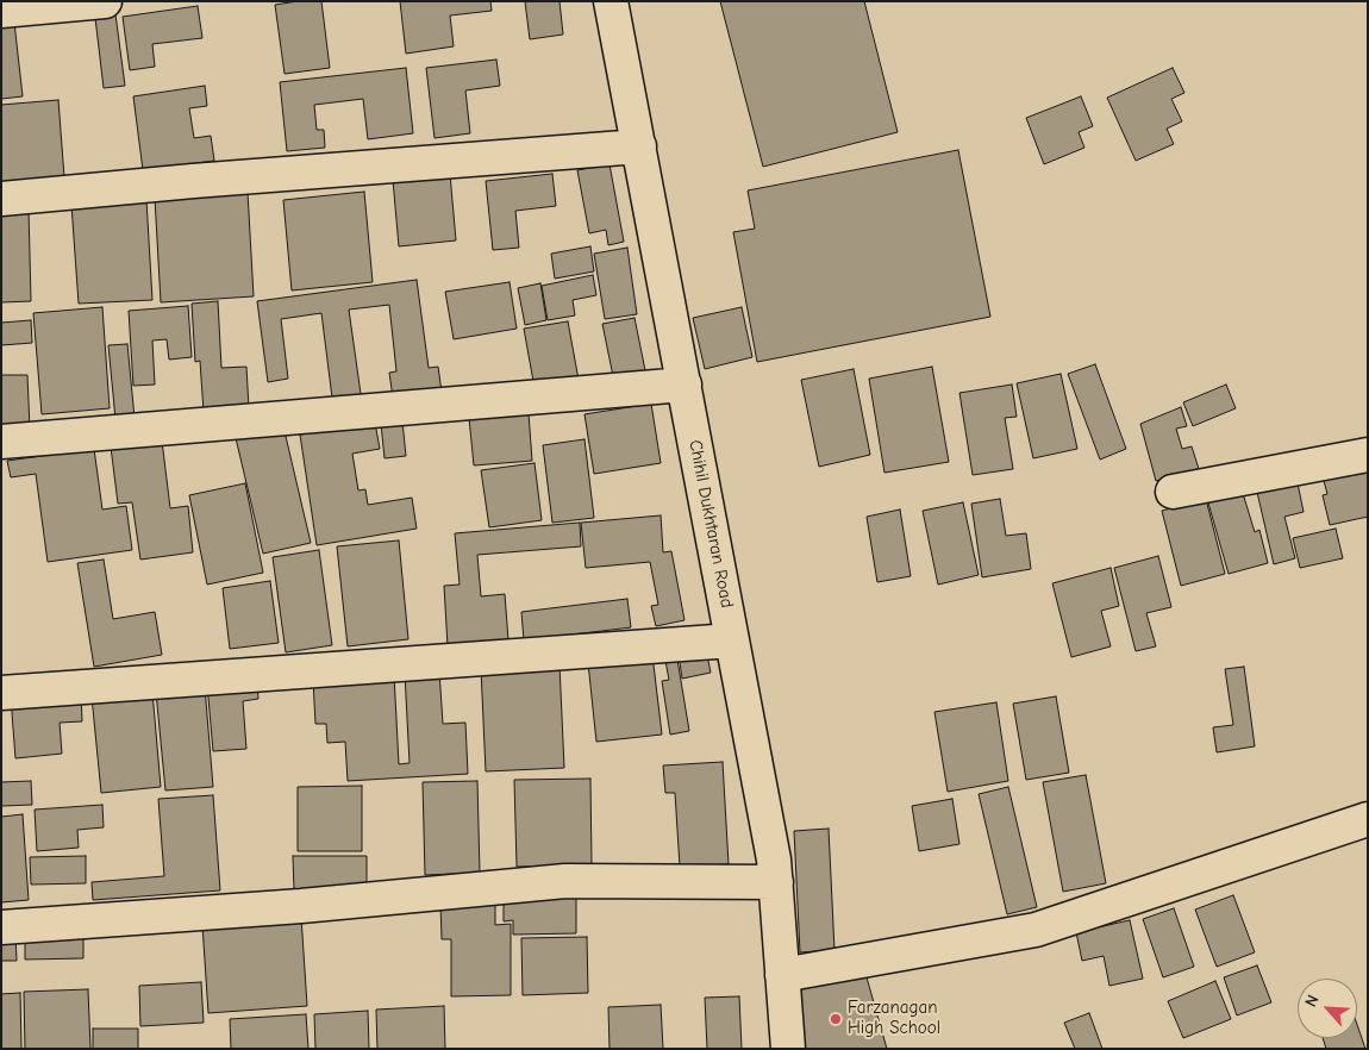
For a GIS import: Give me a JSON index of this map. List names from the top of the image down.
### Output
{
  "streets": {
    "street": ["Chihil Dukhtaran Road"]
  },
  "places": ["Farzanagan High School"],
  "north": "top left"
}
